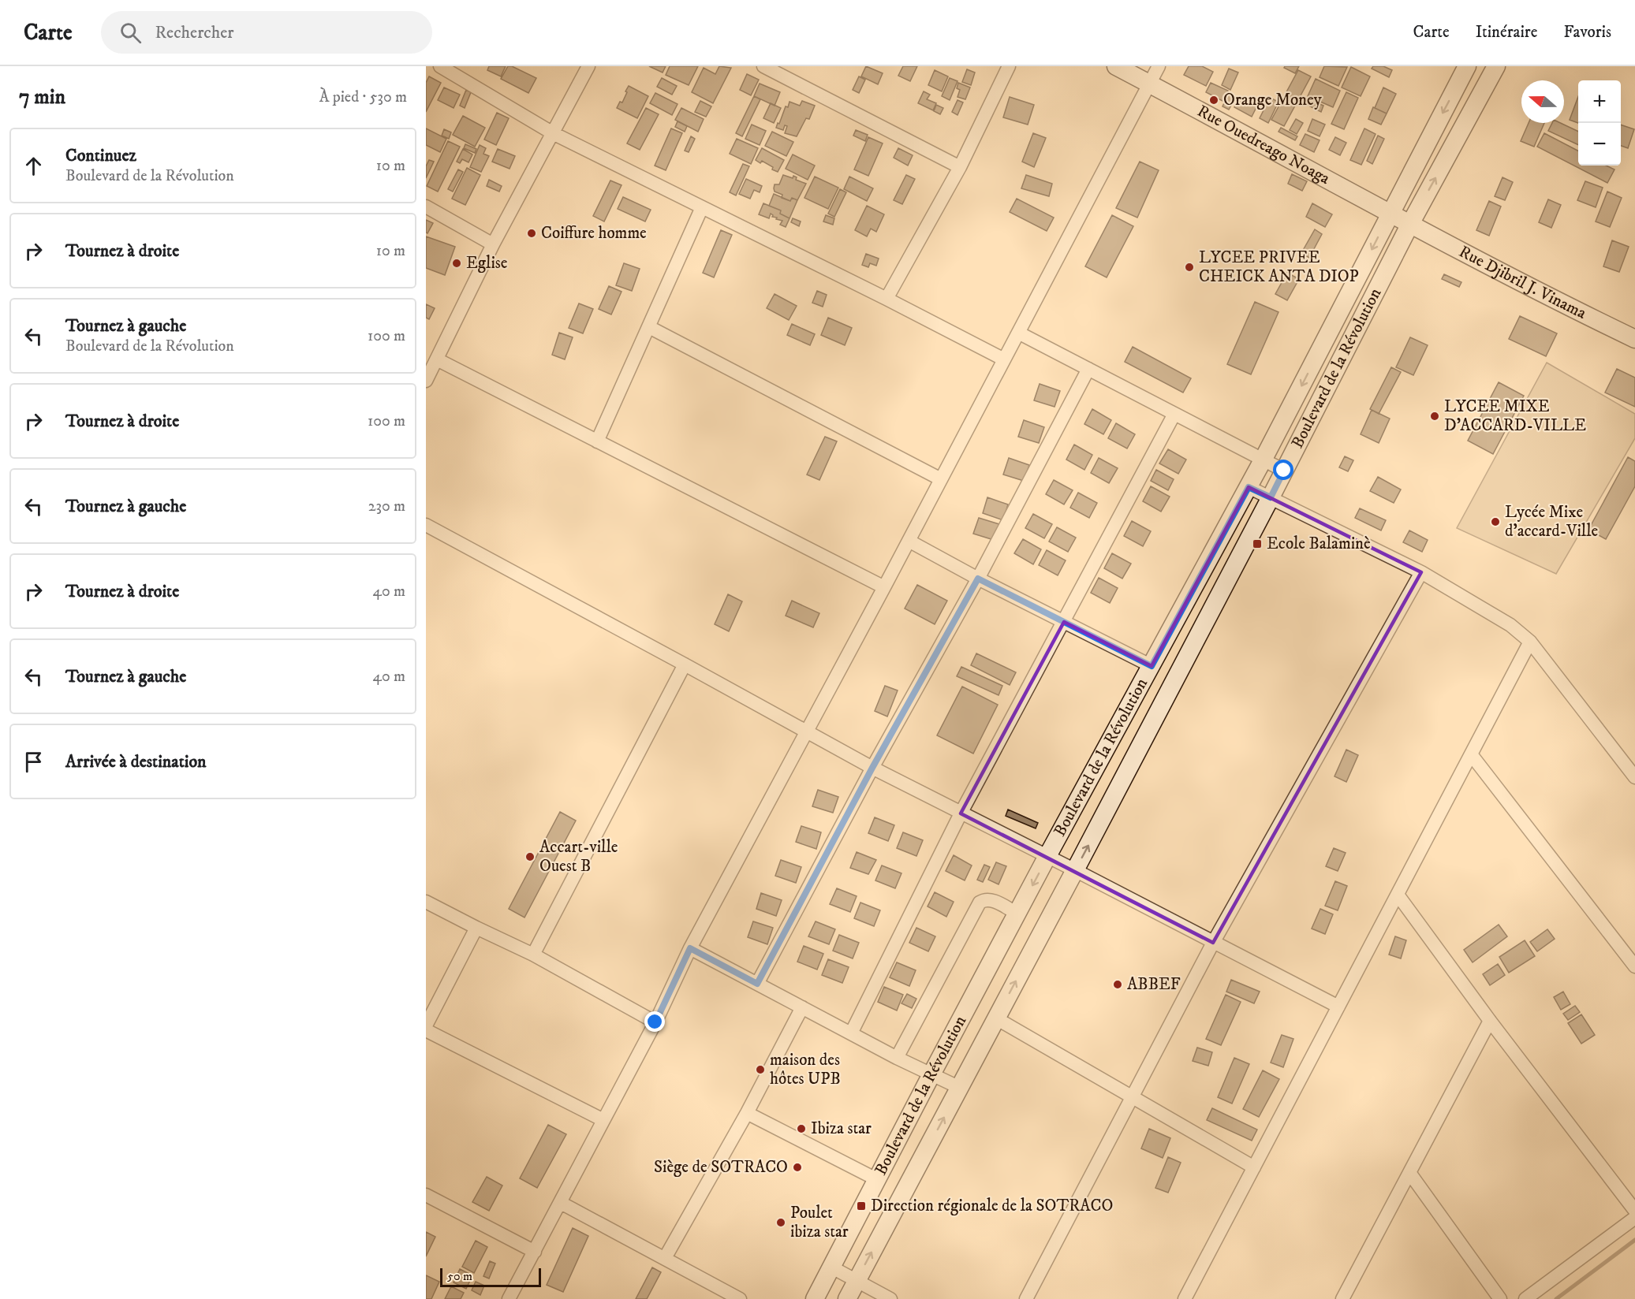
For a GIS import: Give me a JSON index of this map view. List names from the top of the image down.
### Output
{
  "streets": {
    "main road": ["Rue Ouedreago Noaga", "Rue Djibril J. Vinama", "Boulevard de la Révolution"]
  },
  "crossings": [
    ["Rue Ouedreago Noaga", "Rue Djibril J. Vinama"],
    ["Rue Ouedreago Noaga", "Boulevard de la Révolution"],
    ["Rue Djibril J. Vinama", "Boulevard de la Révolution"]
  ],
  "places": {
    "other": [
      "Orange Money",
      "Coiffure homme",
      "Eglise",
      "LYCEE PRIVEE CHEICK ANTA DIOP",
      "LYCEE MIXE D'ACCARD-VILLE",
      "Lycée Mixe d'accard-Ville",
      "Accart-ville Ouest B",
      "ABBEF",
      "maison des hôtes UPB",
      "Ibiza star",
      "Siège de SOTRACO",
      "Poulet ibiza star"
    ],
    "transit": ["Ecole Balaminè", "Direction régionale de la SOTRACO"]
  },
  "scale_bar": "50 m",
  "north": "left",
  "page": {
    "header": "Carte",
    "search": "Rechercher",
    "nav": ["Carte", "Itinéraire", "Favoris"],
    "heading": ["7 min", "À pied · 530 m"],
    "map_buttons": ["+", "−"],
    "list": [
      ["Continuez", "Boulevard de la Révolution", "10 m"],
      ["Tournez à droite", "10 m"],
      ["Tournez à gauche", "Boulevard de la Révolution", "100 m"],
      ["Tournez à droite", "100 m"],
      ["Tournez à gauche", "230 m"],
      ["Tournez à droite", "40 m"],
      ["Tournez à gauche", "40 m"],
      "Arrivée à destination"
    ],
    "scale": "50 m"
  }
}
